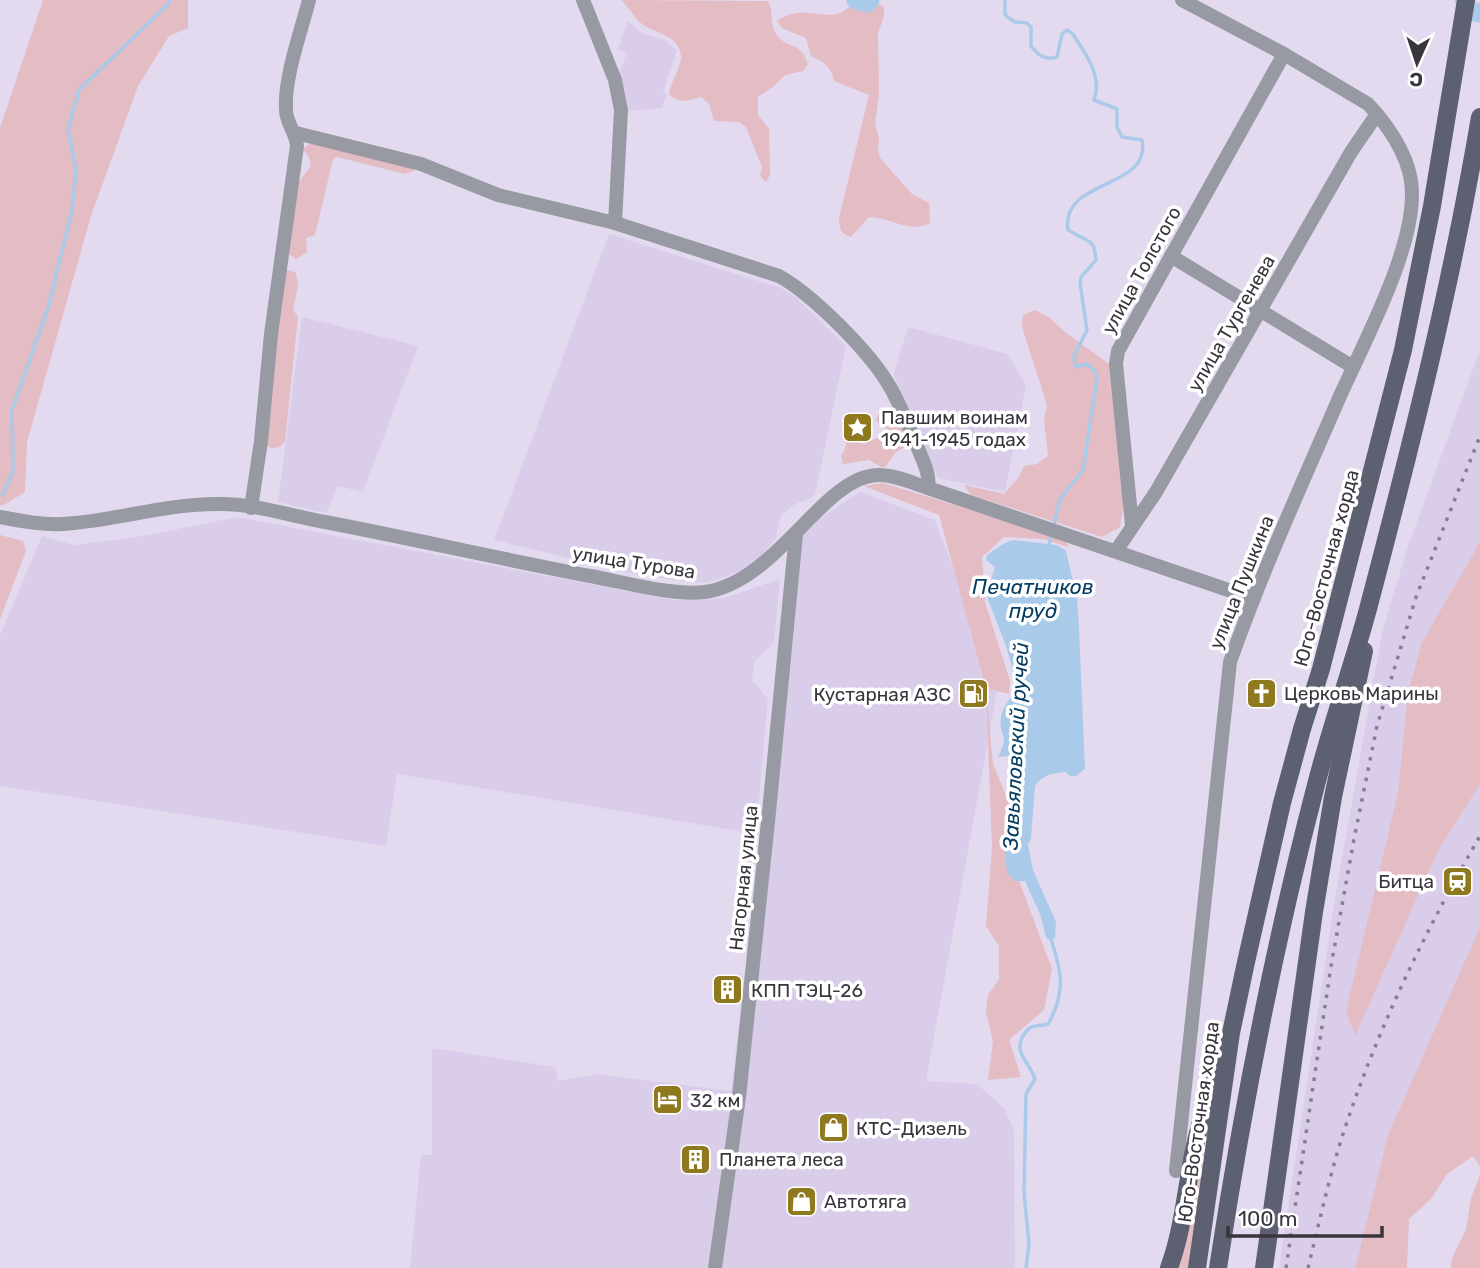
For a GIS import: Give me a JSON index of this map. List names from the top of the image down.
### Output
{
  "streets": {
    "main road": ["Юго-Восточная хорда"],
    "street": [
      "улица Толстого",
      "улица Тургенева",
      "улица Турова",
      "улица Пушкина",
      "Нагорная улица"
    ]
  },
  "crossings": [
    ["улица Толстого", "улица Тургенева"],
    ["улица Тургенева", "улица Турова"],
    ["улица Тургенева", "улица Пушкина"],
    ["улица Турова", "улица Пушкина"],
    ["улица Турова", "Нагорная улица"]
  ],
  "water": ["Печатников пруд", "Завьяловский ручей"],
  "places": {
    "place": ["Павшим воинам 1941-1945 годах"],
    "church": ["Церковь Марины"],
    "fuel station": ["Кустарная АЗС"],
    "station": ["Битца"],
    "building": ["КПП ТЭЦ-26", "Планета леса"],
    "hotel": ["32 км"],
    "shop": ["КТС-Дизель", "Автотяга"]
  },
  "scale_bar": "100 m",
  "north": "bottom"
}
